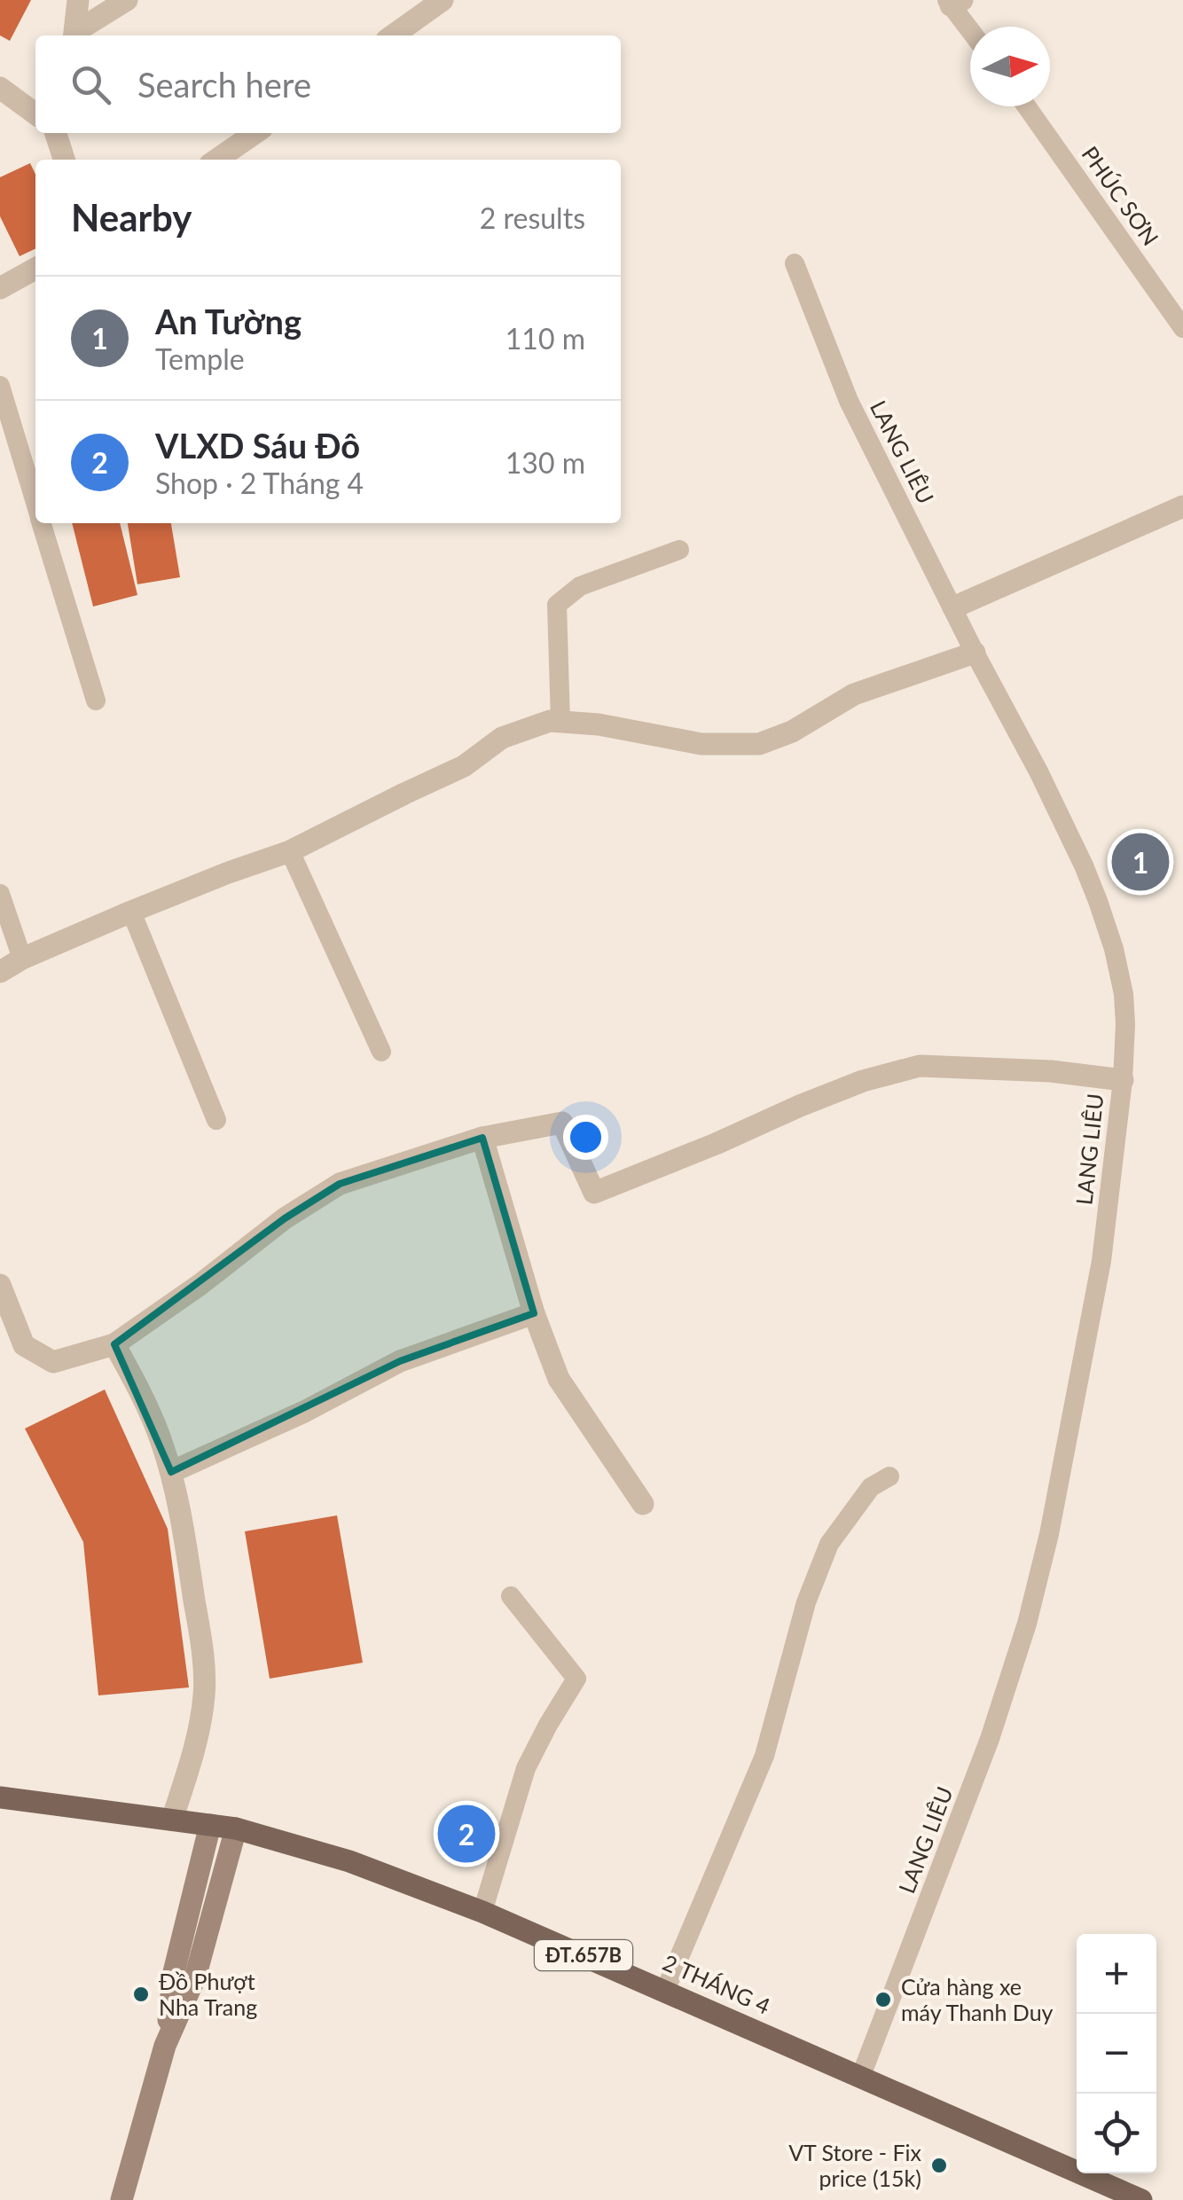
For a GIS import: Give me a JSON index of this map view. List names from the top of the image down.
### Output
{
  "streets": {
    "main road": ["ĐT.657B", "2 THÁNG 4"],
    "lane": ["PHÚC SƠN", "LANG LIÊU"]
  },
  "crossings": [
    ["LANG LIÊU", "2 THÁNG 4"]
  ],
  "places": ["Đồ Phượt Nha Trang", "Cửa hàng xe máy Thanh Duy", "VT Store - Fix price (15k)"],
  "north": "right",
  "page": {
    "search": "Search here",
    "heading": ["Nearby", "2 results"],
    "list": [
      {
        "mark": "1",
        "name": "An Tường",
        "note": "Temple",
        "value": "110 m"
      },
      {
        "mark": "2",
        "name": "VLXD Sáu Đô",
        "note": "Shop · 2 Tháng 4",
        "value": "130 m"
      }
    ],
    "pins": ["1", "2"],
    "map_buttons": ["+", "−"]
  }
}
